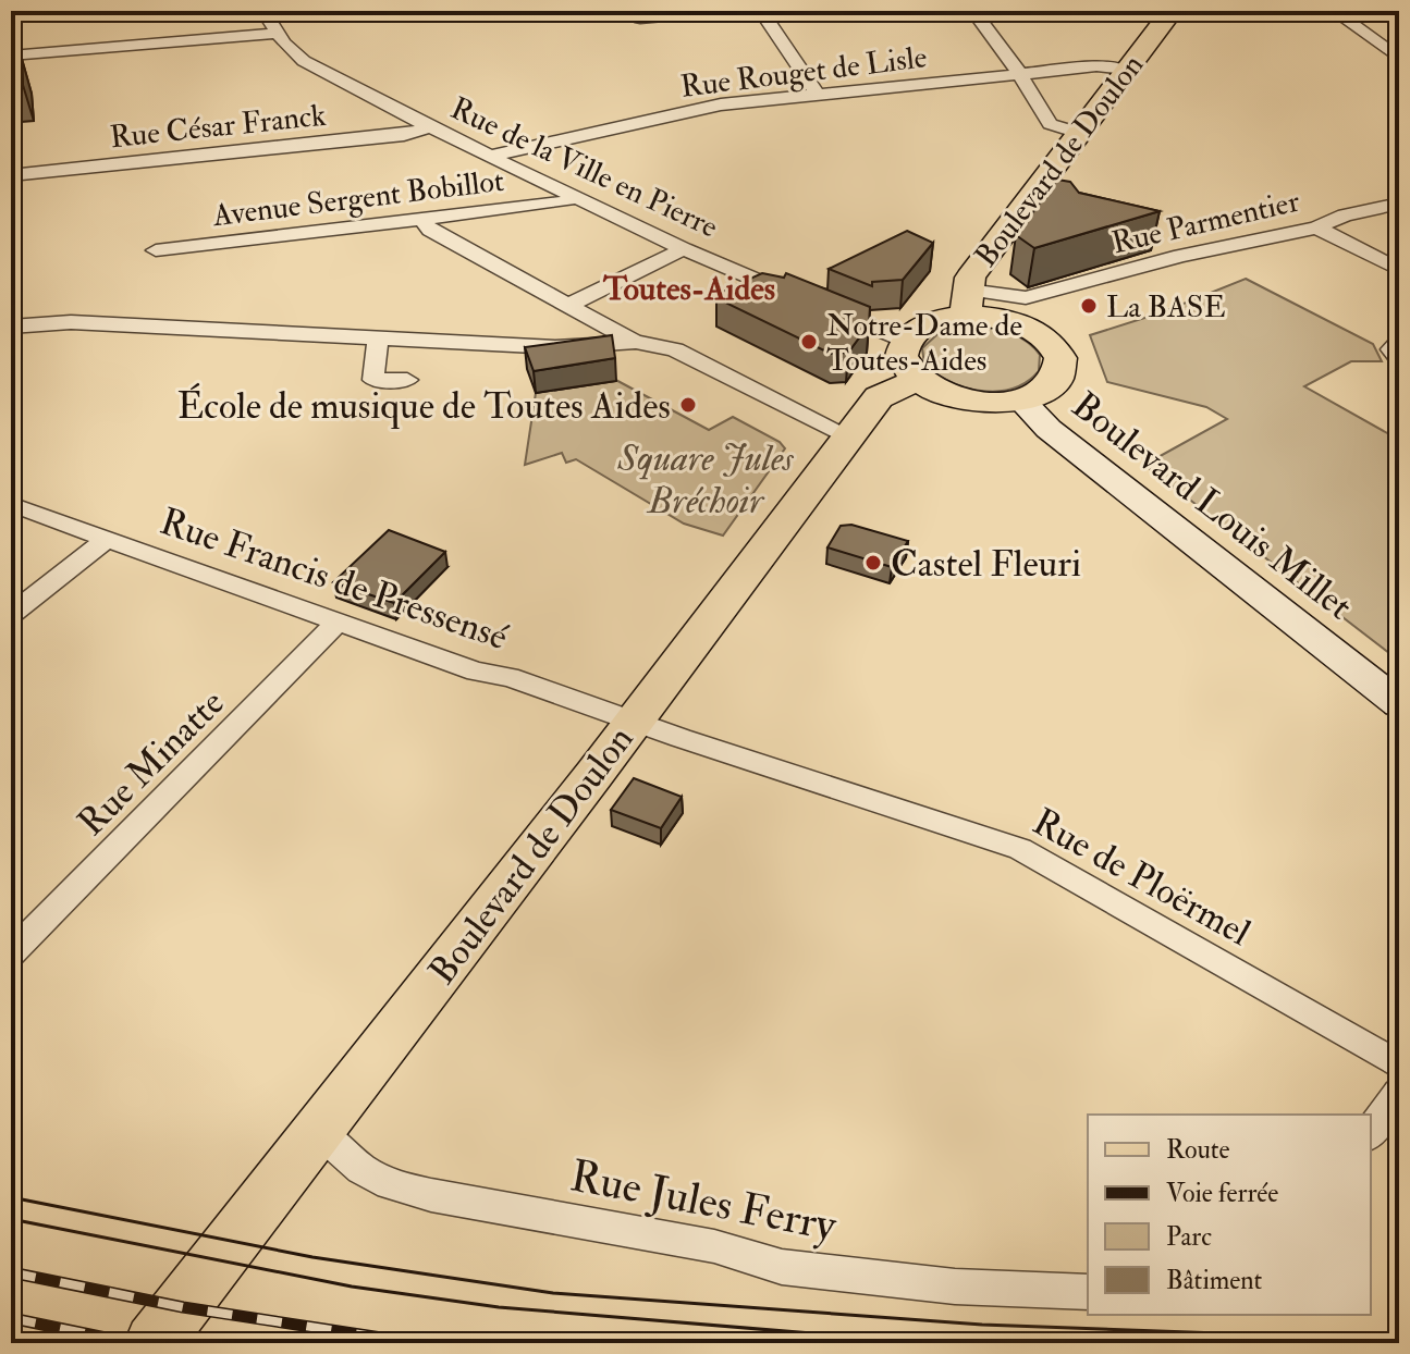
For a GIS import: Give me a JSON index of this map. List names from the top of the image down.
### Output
{
  "streets": {
    "main road": ["Boulevard de Doulon"],
    "street": [
      "Rue Rouget de Lisle",
      "Rue César Franck",
      "Rue de la Ville en Pierre",
      "Avenue Sergent Bobillot",
      "Rue Parmentier",
      "Boulevard Louis Millet",
      "Rue Francis de Pressensé",
      "Rue Minatte",
      "Rue de Ploërmel",
      "Rue Jules Ferry"
    ]
  },
  "crossings": [
    ["Rue Rouget de Lisle", "Boulevard de Doulon"],
    ["Rue Rouget de Lisle", "Rue de la Ville en Pierre"],
    ["Rue César Franck", "Rue de la Ville en Pierre"],
    ["Boulevard de Doulon", "Rue de la Ville en Pierre"],
    ["Boulevard de Doulon", "Rue Parmentier"],
    ["Boulevard de Doulon", "Boulevard Louis Millet"],
    ["Boulevard de Doulon", "Rue Francis de Pressensé"],
    ["Boulevard de Doulon", "Rue de Ploërmel"],
    ["Boulevard de Doulon", "Rue Jules Ferry"],
    ["Rue de la Ville en Pierre", "Rue Parmentier"],
    ["Rue de la Ville en Pierre", "Boulevard Louis Millet"],
    ["Rue Parmentier", "Boulevard Louis Millet"],
    ["Rue Francis de Pressensé", "Rue Minatte"],
    ["Rue Francis de Pressensé", "Rue de Ploërmel"]
  ],
  "districts": ["Toutes-Aides"],
  "parks": ["Square Jules Bréchoir"],
  "places": [
    "La BASE",
    "Notre-Dame de Toutes-Aides",
    "École de musique de Toutes Aides",
    "Castel Fleuri"
  ],
  "legend": [
    "Route",
    "Voie ferrée",
    "Parc",
    "Bâtiment"
  ]
}
